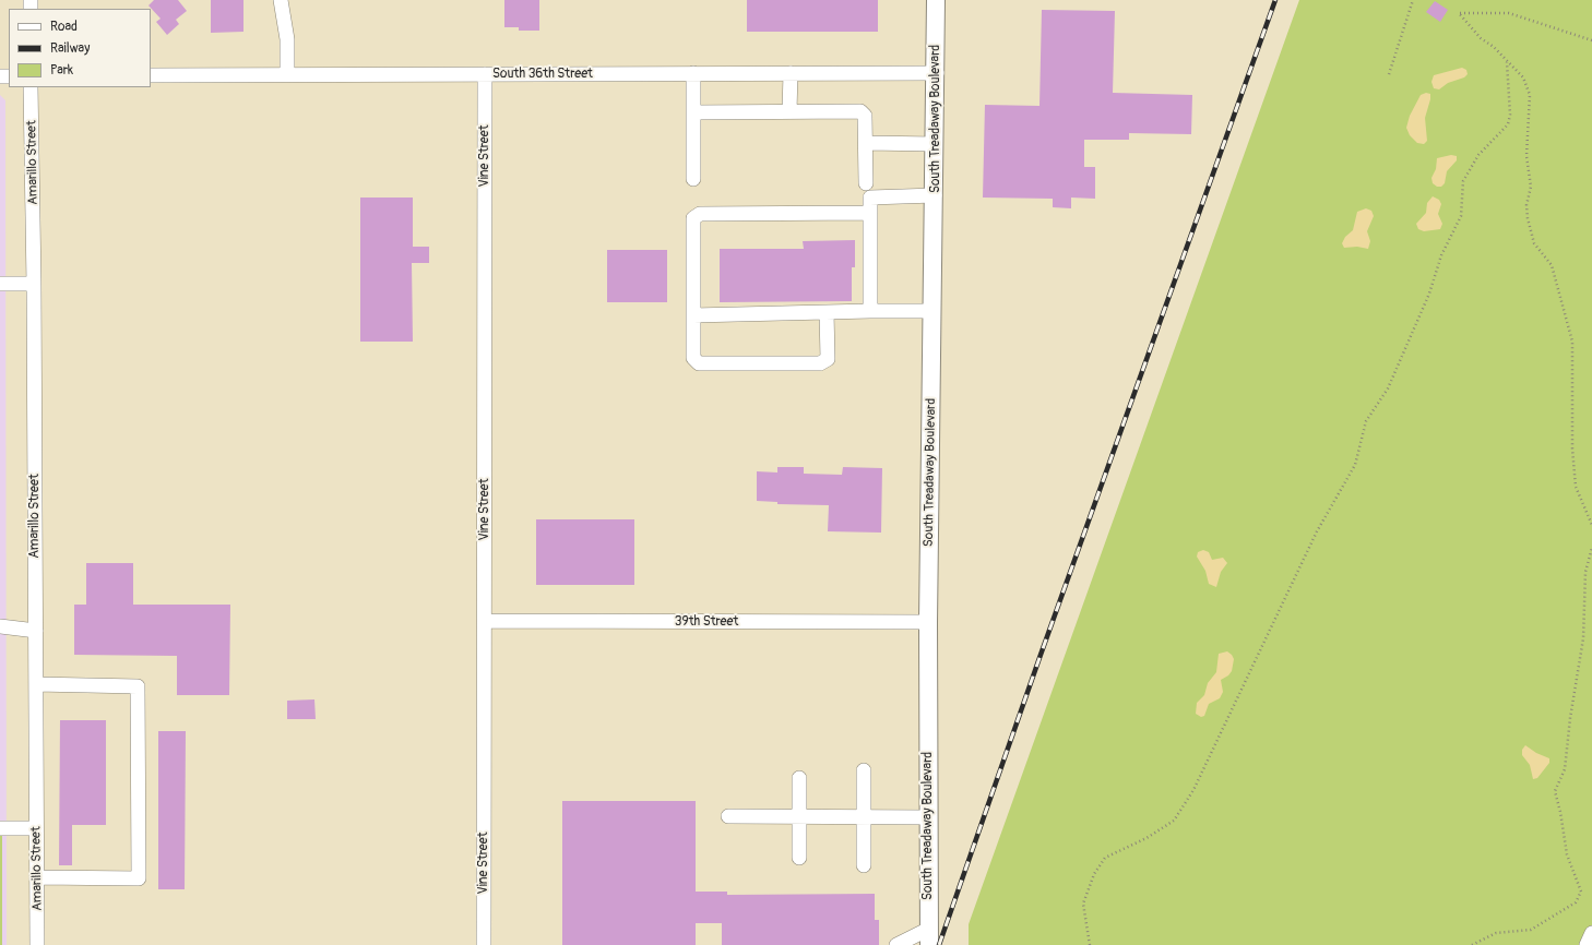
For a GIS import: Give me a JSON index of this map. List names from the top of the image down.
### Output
{
  "streets": {
    "main road": ["South Treadaway Boulevard"],
    "street": [
      "South 36th Street",
      "Vine Street",
      "Amarillo Street",
      "39th Street"
    ]
  },
  "crossings": [
    ["South 36th Street", "South Treadaway Boulevard"],
    ["South 36th Street", "Vine Street"],
    ["South Treadaway Boulevard", "39th Street"],
    ["Vine Street", "39th Street"]
  ],
  "legend": ["Road", "Railway", "Park"]
}
